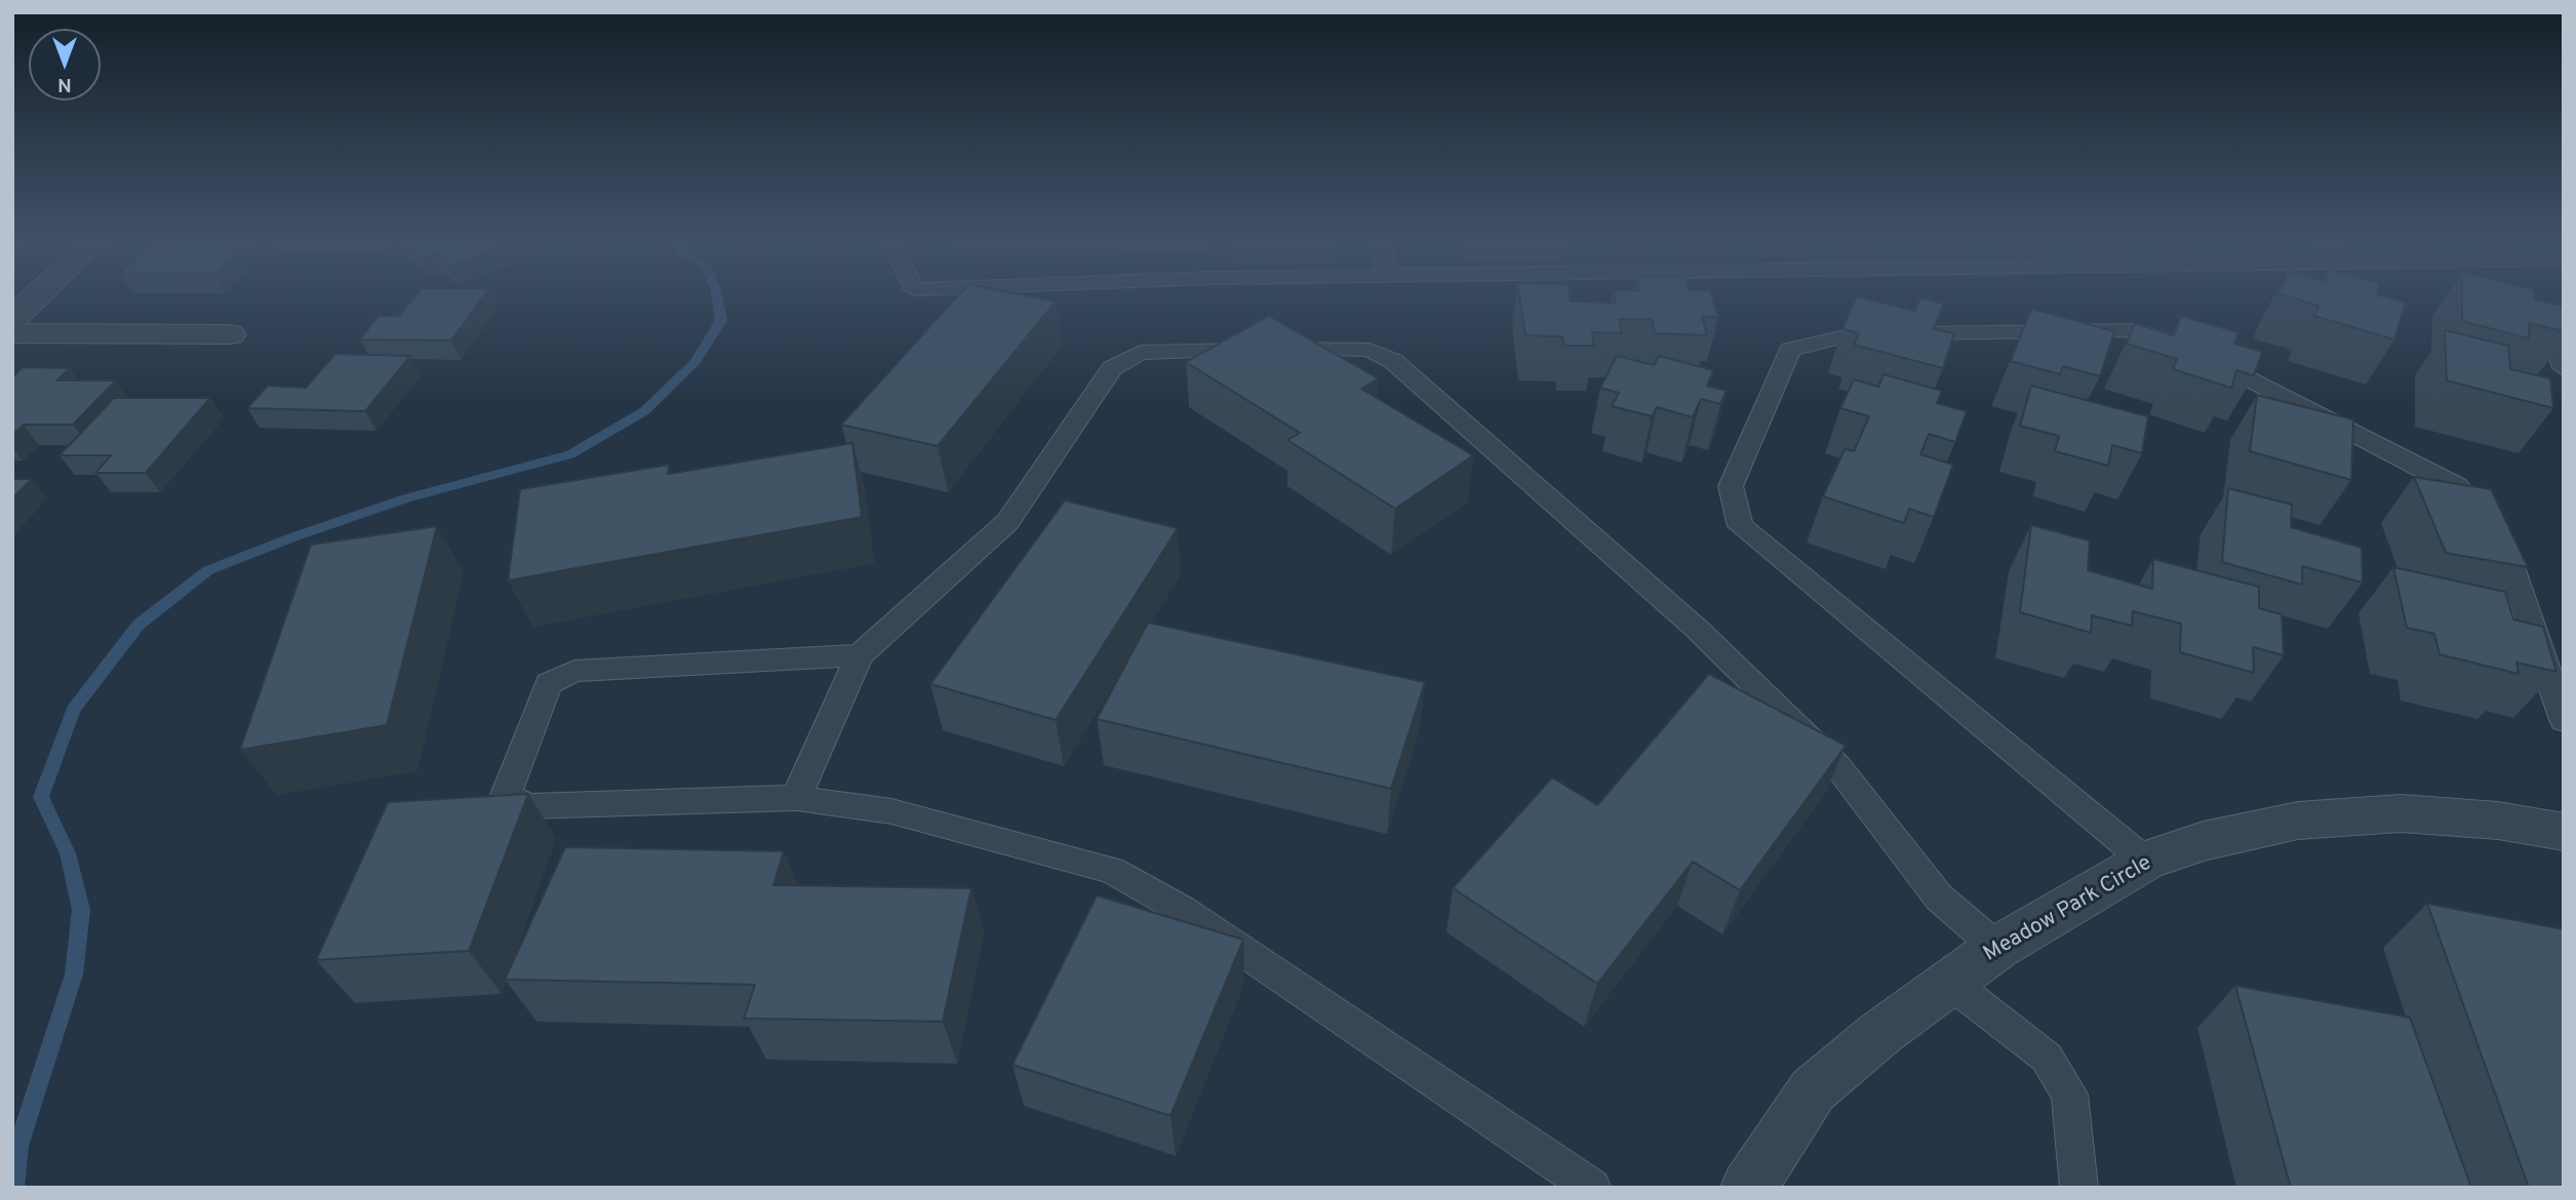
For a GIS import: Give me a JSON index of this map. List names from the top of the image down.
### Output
{
  "streets": {
    "street": ["Meadow Park Circle"]
  },
  "north": "bottom"
}
